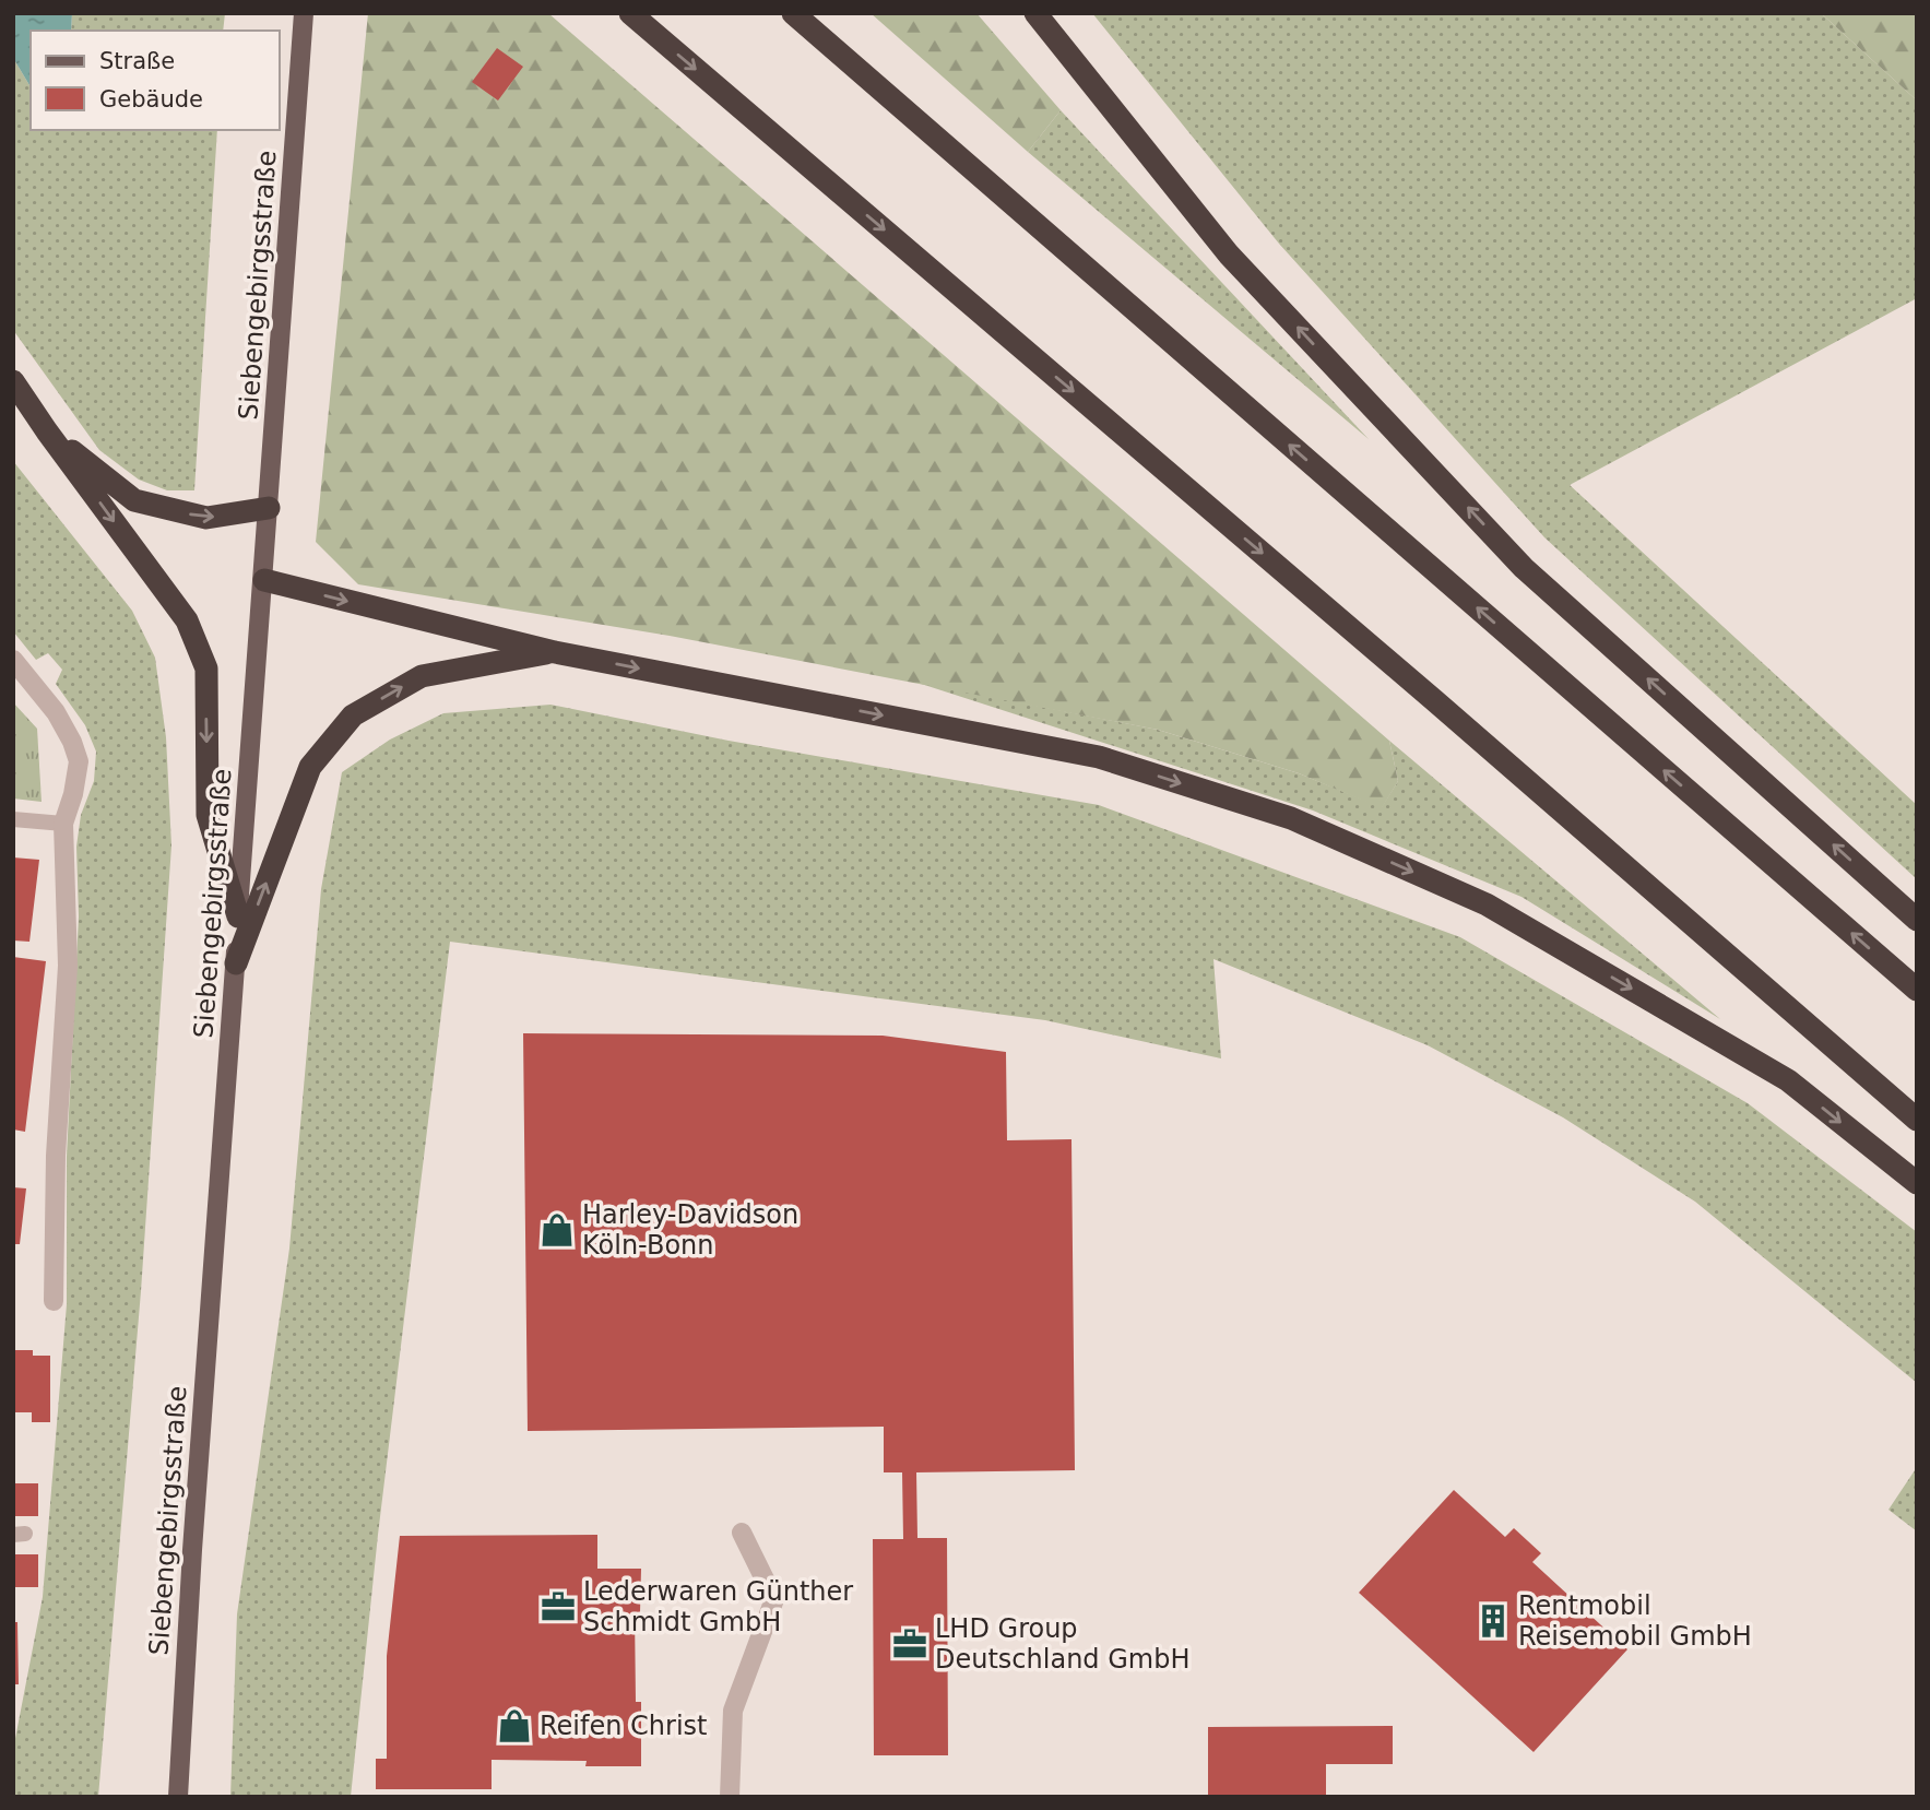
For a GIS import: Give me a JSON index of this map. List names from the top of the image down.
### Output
{
  "streets": {
    "main road": ["Siebengebirgsstraße"]
  },
  "places": {
    "shop": ["Harley-Davidson Köln-Bonn", "Reifen Christ"],
    "office": ["Lederwaren Günther Schmidt GmbH", "LHD Group Deutschland GmbH"],
    "building": ["Rentmobil Reisemobil GmbH"]
  },
  "legend": ["Straße", "Gebäude"]
}
